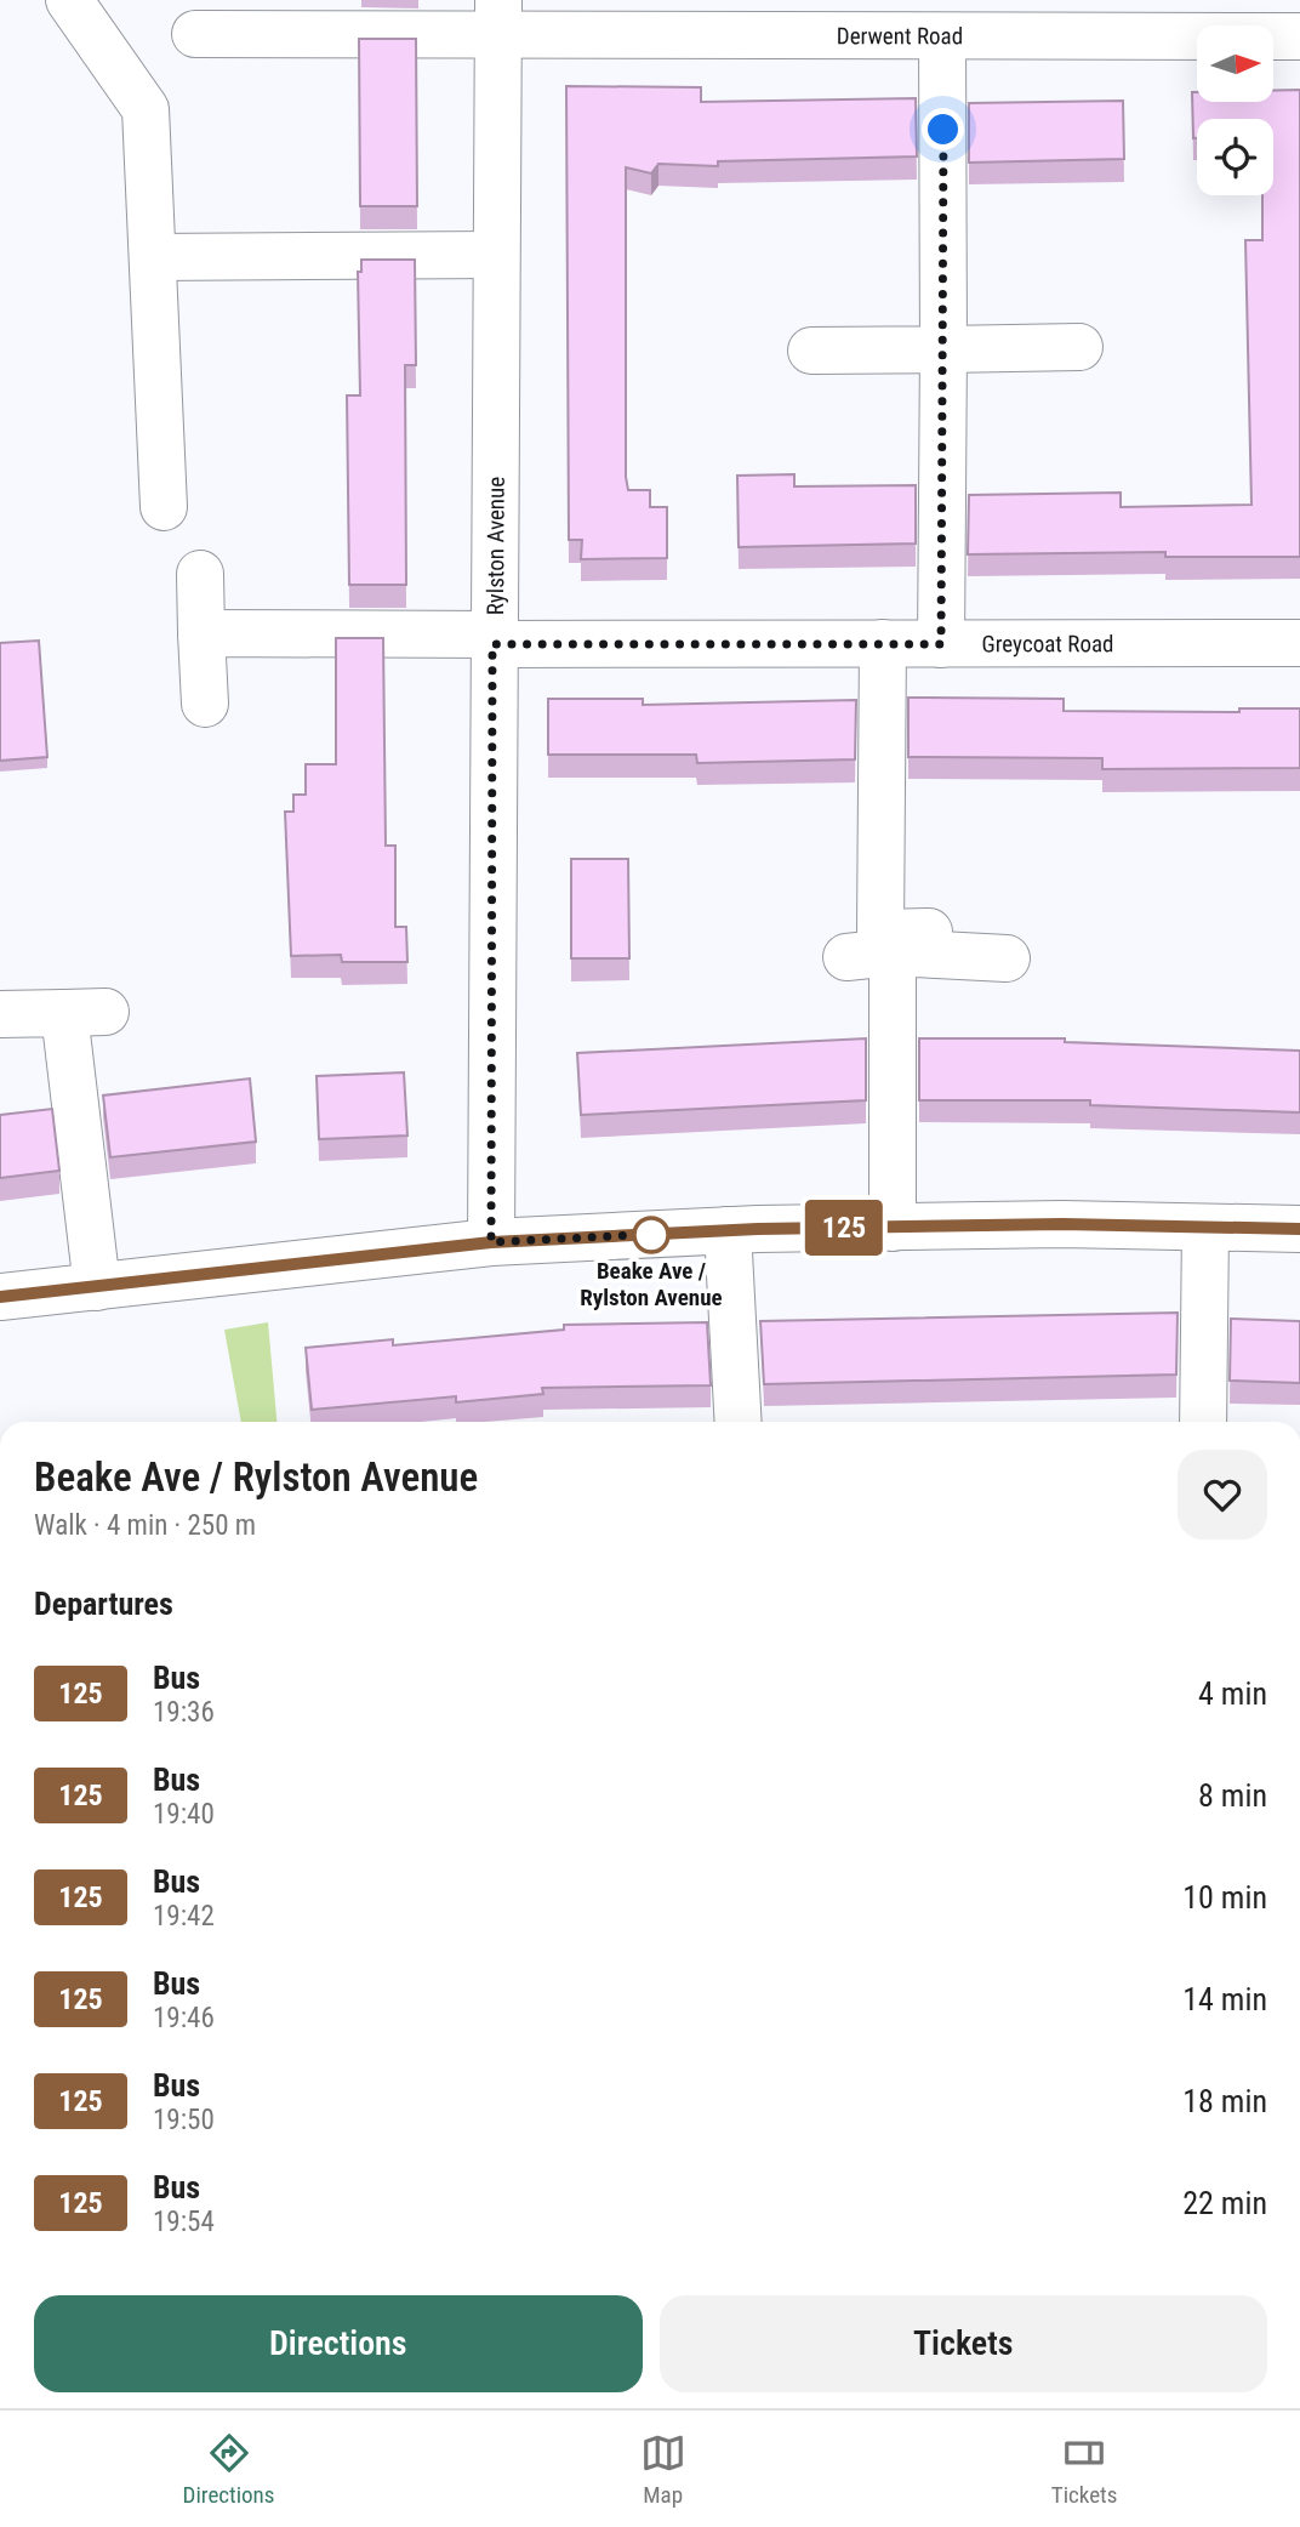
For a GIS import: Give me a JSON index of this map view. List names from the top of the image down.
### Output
{
  "streets": {
    "street": ["Derwent Road", "Rylston Avenue", "Greycoat Road"]
  },
  "crossings": [
    ["Derwent Road", "Rylston Avenue"],
    ["Rylston Avenue", "Greycoat Road"]
  ],
  "places": ["Beake Ave / Rylston Avenue"],
  "lines": ["bus line 125"],
  "north": "right",
  "page": {
    "on_map": "125",
    "heading": [
      ["Beake Ave / Rylston Avenue", "Walk · 4 min · 250 m"],
      "Departures"
    ],
    "list": [
      {
        "mark": "125",
        "name": "Bus",
        "note": "19:36",
        "value": "4 min"
      },
      {
        "mark": "125",
        "name": "Bus",
        "note": "19:40",
        "value": "8 min"
      },
      {
        "mark": "125",
        "name": "Bus",
        "note": "19:42",
        "value": "10 min"
      },
      {
        "mark": "125",
        "name": "Bus",
        "note": "19:46",
        "value": "14 min"
      },
      {
        "mark": "125",
        "name": "Bus",
        "note": "19:50",
        "value": "18 min"
      },
      {
        "mark": "125",
        "name": "Bus",
        "note": "19:54",
        "value": "22 min"
      }
    ],
    "buttons": ["Directions", "Tickets"],
    "tabs": ["Directions", "Map", "Tickets"]
  }
}
